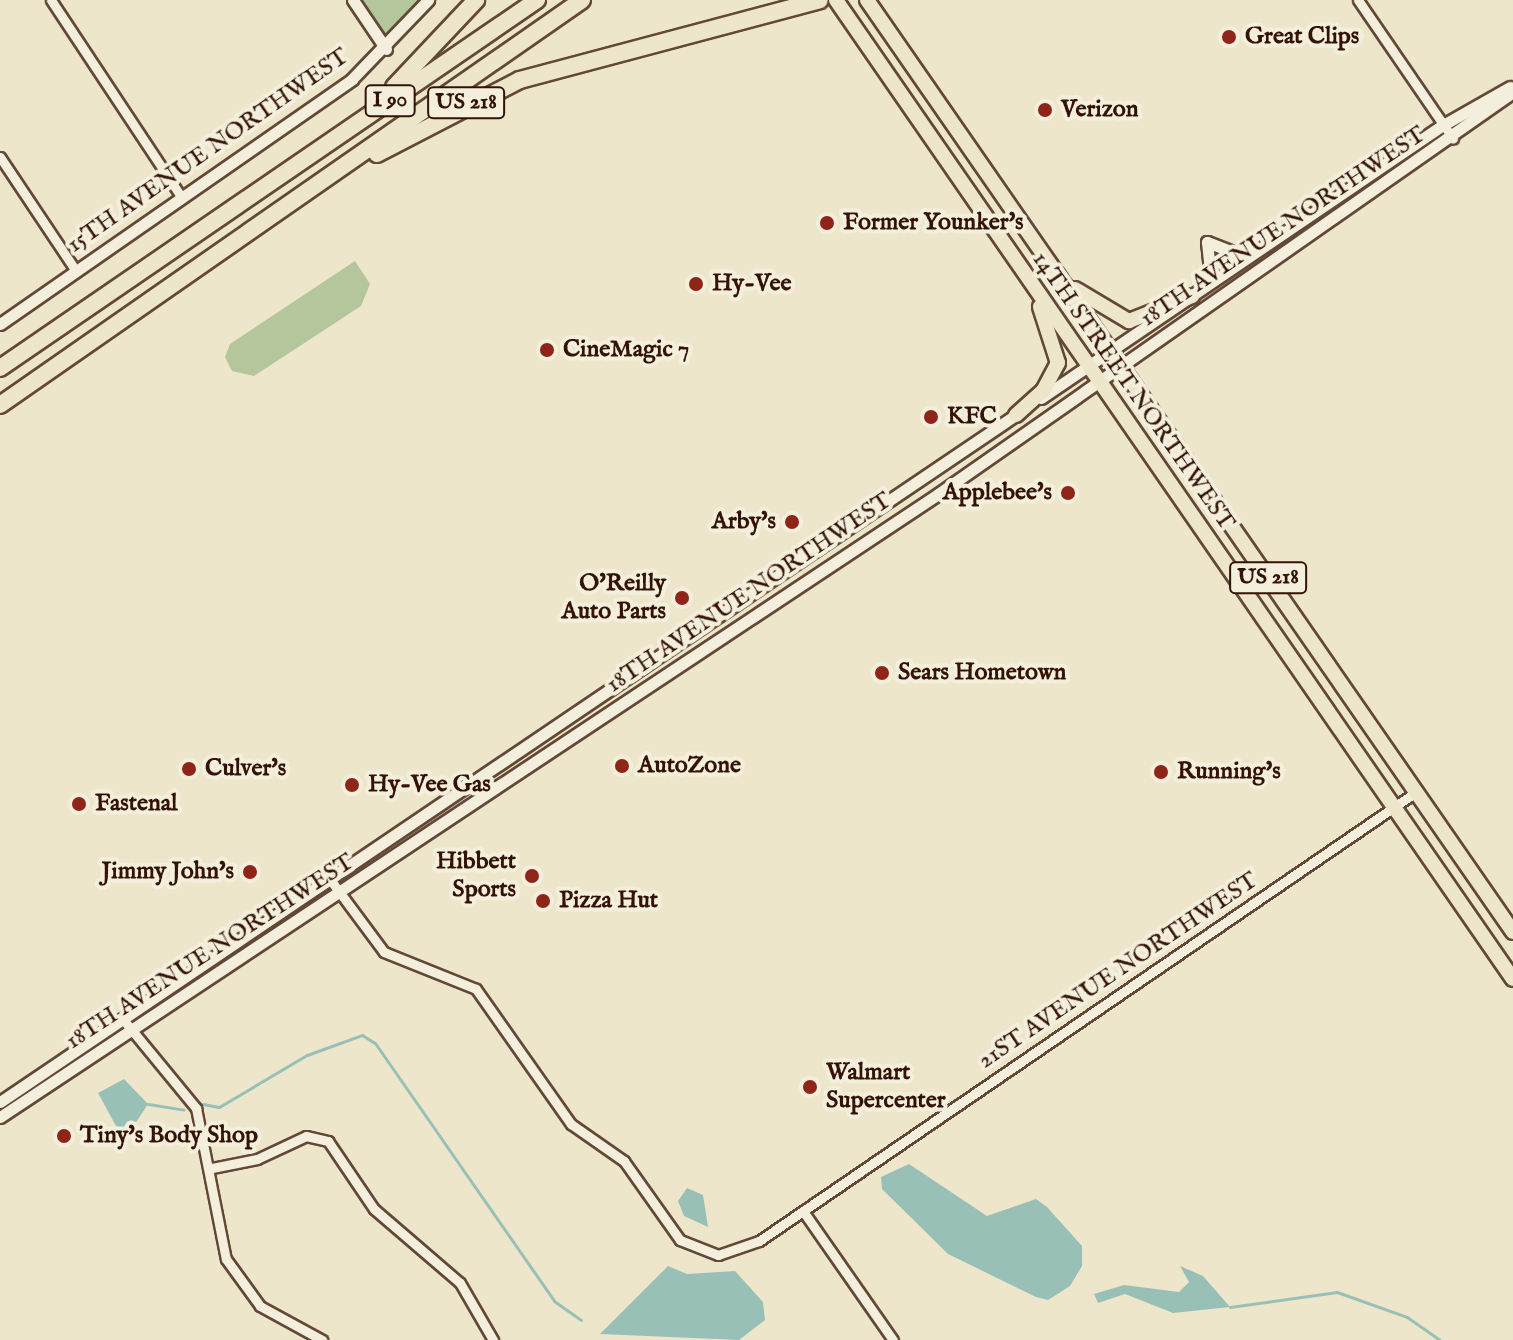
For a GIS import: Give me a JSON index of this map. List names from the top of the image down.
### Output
{
  "streets": {
    "highway": ["I 90", "US 218"],
    "main road": ["14TH STREET NORTHWEST"],
    "street": ["15TH AVENUE NORTHWEST", "18TH AVENUE NORTHWEST", "21ST AVENUE NORTHWEST"]
  },
  "crossings": [
    ["I 90", "US 218"],
    ["US 218", "14TH STREET NORTHWEST"],
    ["US 218", "21ST AVENUE NORTHWEST"],
    ["18TH AVENUE NORTHWEST", "14TH STREET NORTHWEST"],
    ["18TH AVENUE NORTHWEST", "21ST AVENUE NORTHWEST"],
    ["14TH STREET NORTHWEST", "21ST AVENUE NORTHWEST"]
  ],
  "places": [
    "Great Clips",
    "Verizon",
    "Former Younker's",
    "Hy-Vee",
    "CineMagic 7",
    "KFC",
    "Applebee's",
    "Arby's",
    "O'Reilly Auto Parts",
    "Sears Hometown",
    "AutoZone",
    "Culver's",
    "Running's",
    "Hy-Vee Gas",
    "Fastenal",
    "Jimmy John's",
    "Hibbett Sports",
    "Pizza Hut",
    "Walmart Supercenter",
    "Tiny's Body Shop"
  ]
}
